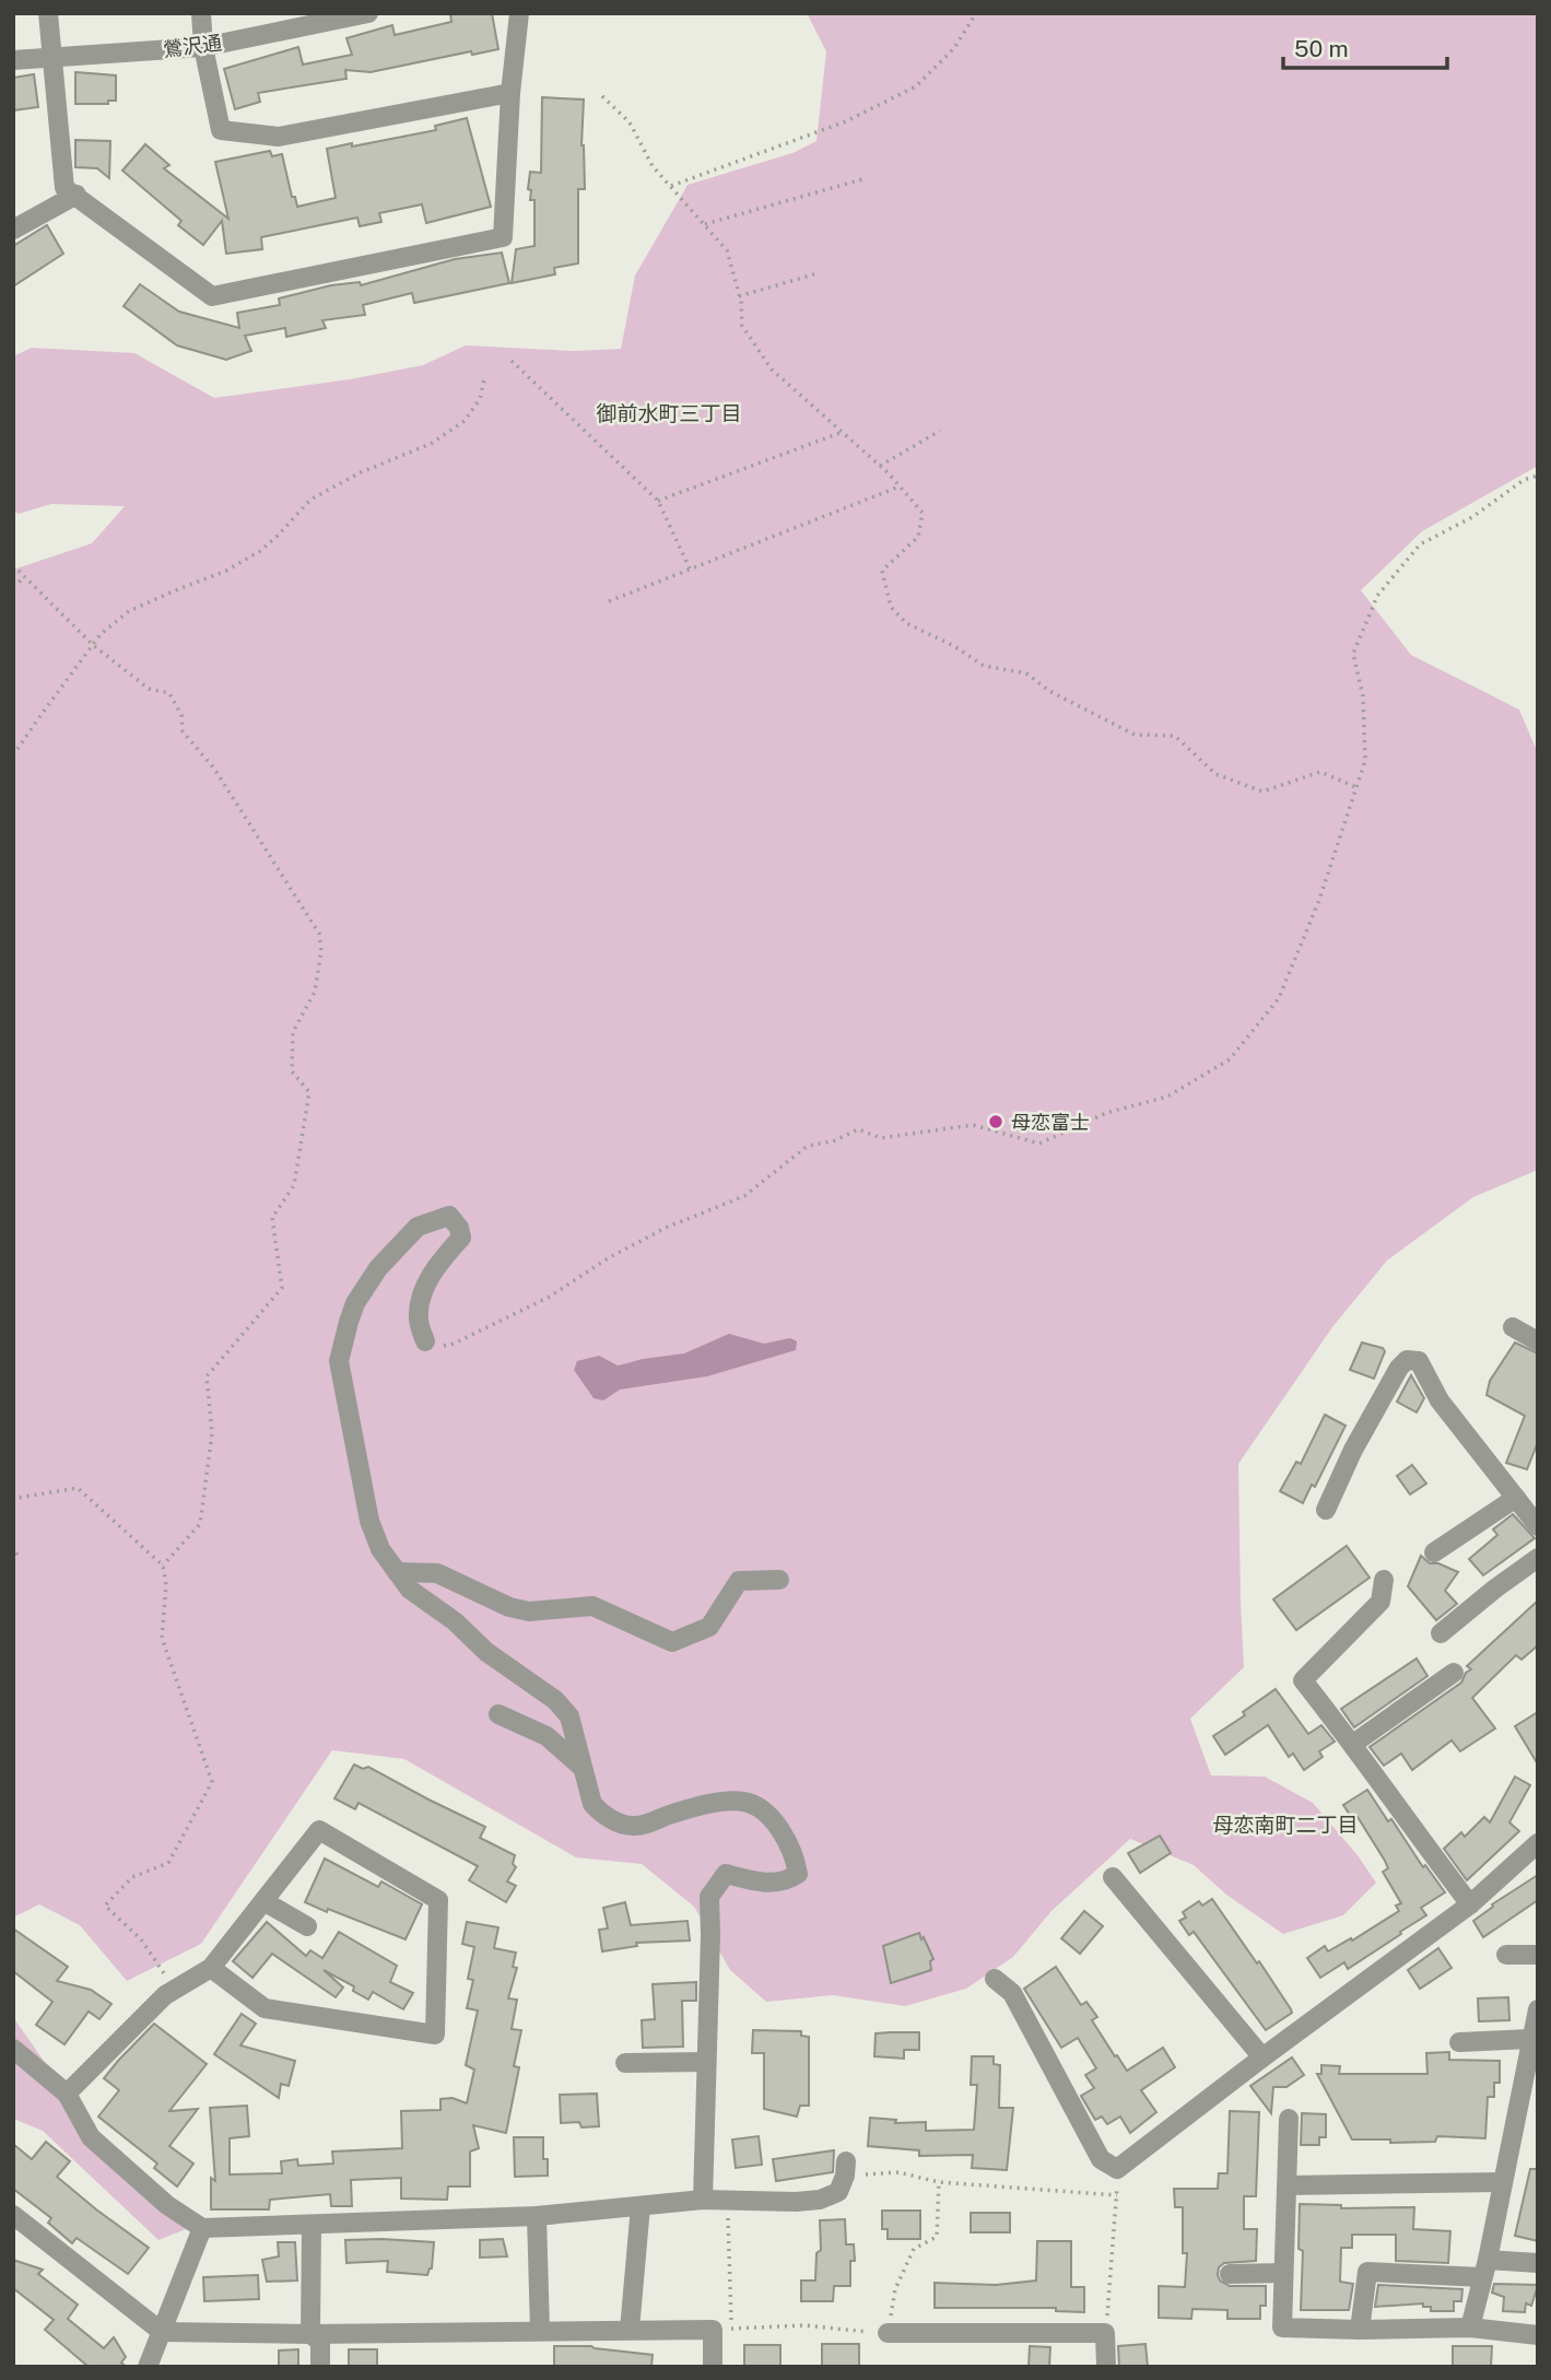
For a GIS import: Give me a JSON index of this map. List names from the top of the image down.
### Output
{
  "streets": {
    "street": ["鶯沢通"]
  },
  "districts": ["御前水町三丁目", "母恋南町二丁目"],
  "places": ["母恋富士"],
  "scale_bar": "50 m"
}
